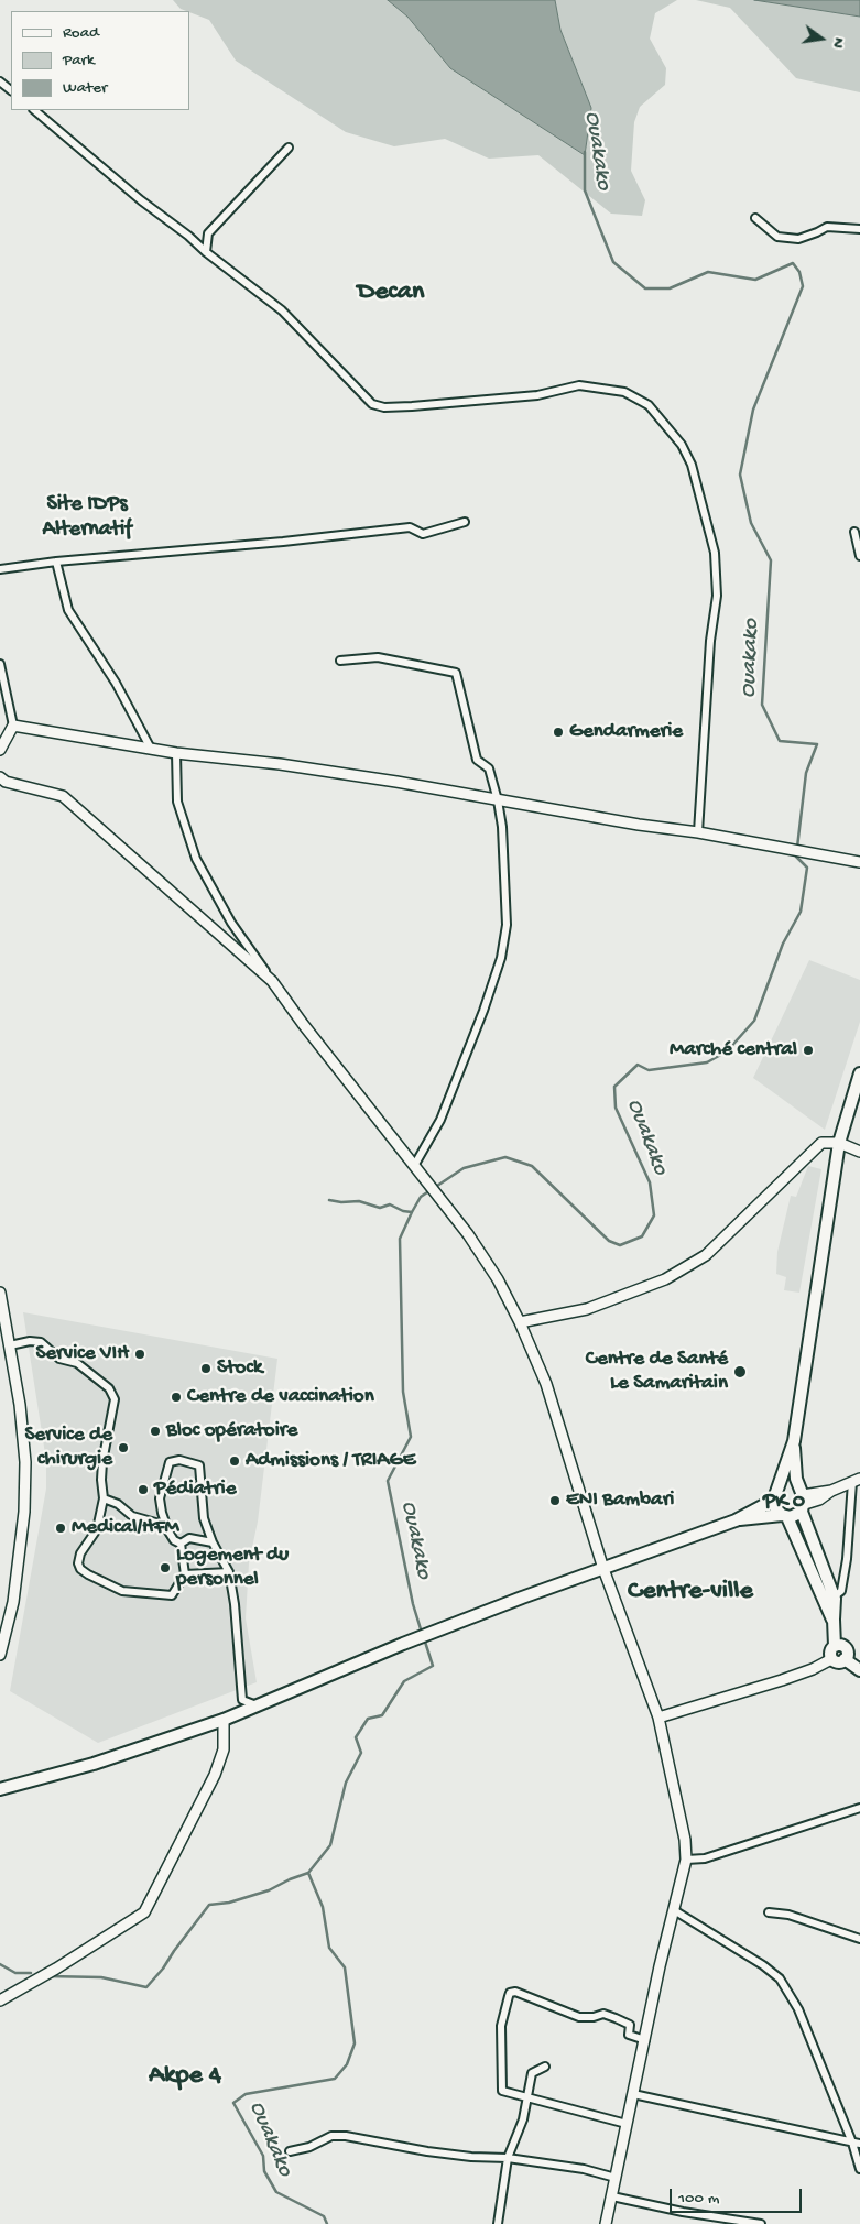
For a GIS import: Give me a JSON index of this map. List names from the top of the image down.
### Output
{
  "districts": [
    "Decan",
    "Site IDPs Alternatif",
    "PK 0",
    "Centre-ville",
    "Akpe 4"
  ],
  "water": ["Ouakako"],
  "places": [
    "Gendarmerie",
    "Marché central",
    "Service VIH",
    "Stock",
    "Centre de Santé Le Samaritain",
    "Centre de vaccination",
    "Bloc opératoire",
    "Service de chirurgie",
    "Admissions / TRIAGE",
    "Pédiatrie",
    "ENI Bambari",
    "Medical/HFM",
    "Logement du personnel"
  ],
  "legend": ["Road", "Park", "Water"],
  "scale_bar": "100 m",
  "north": "right"
}
